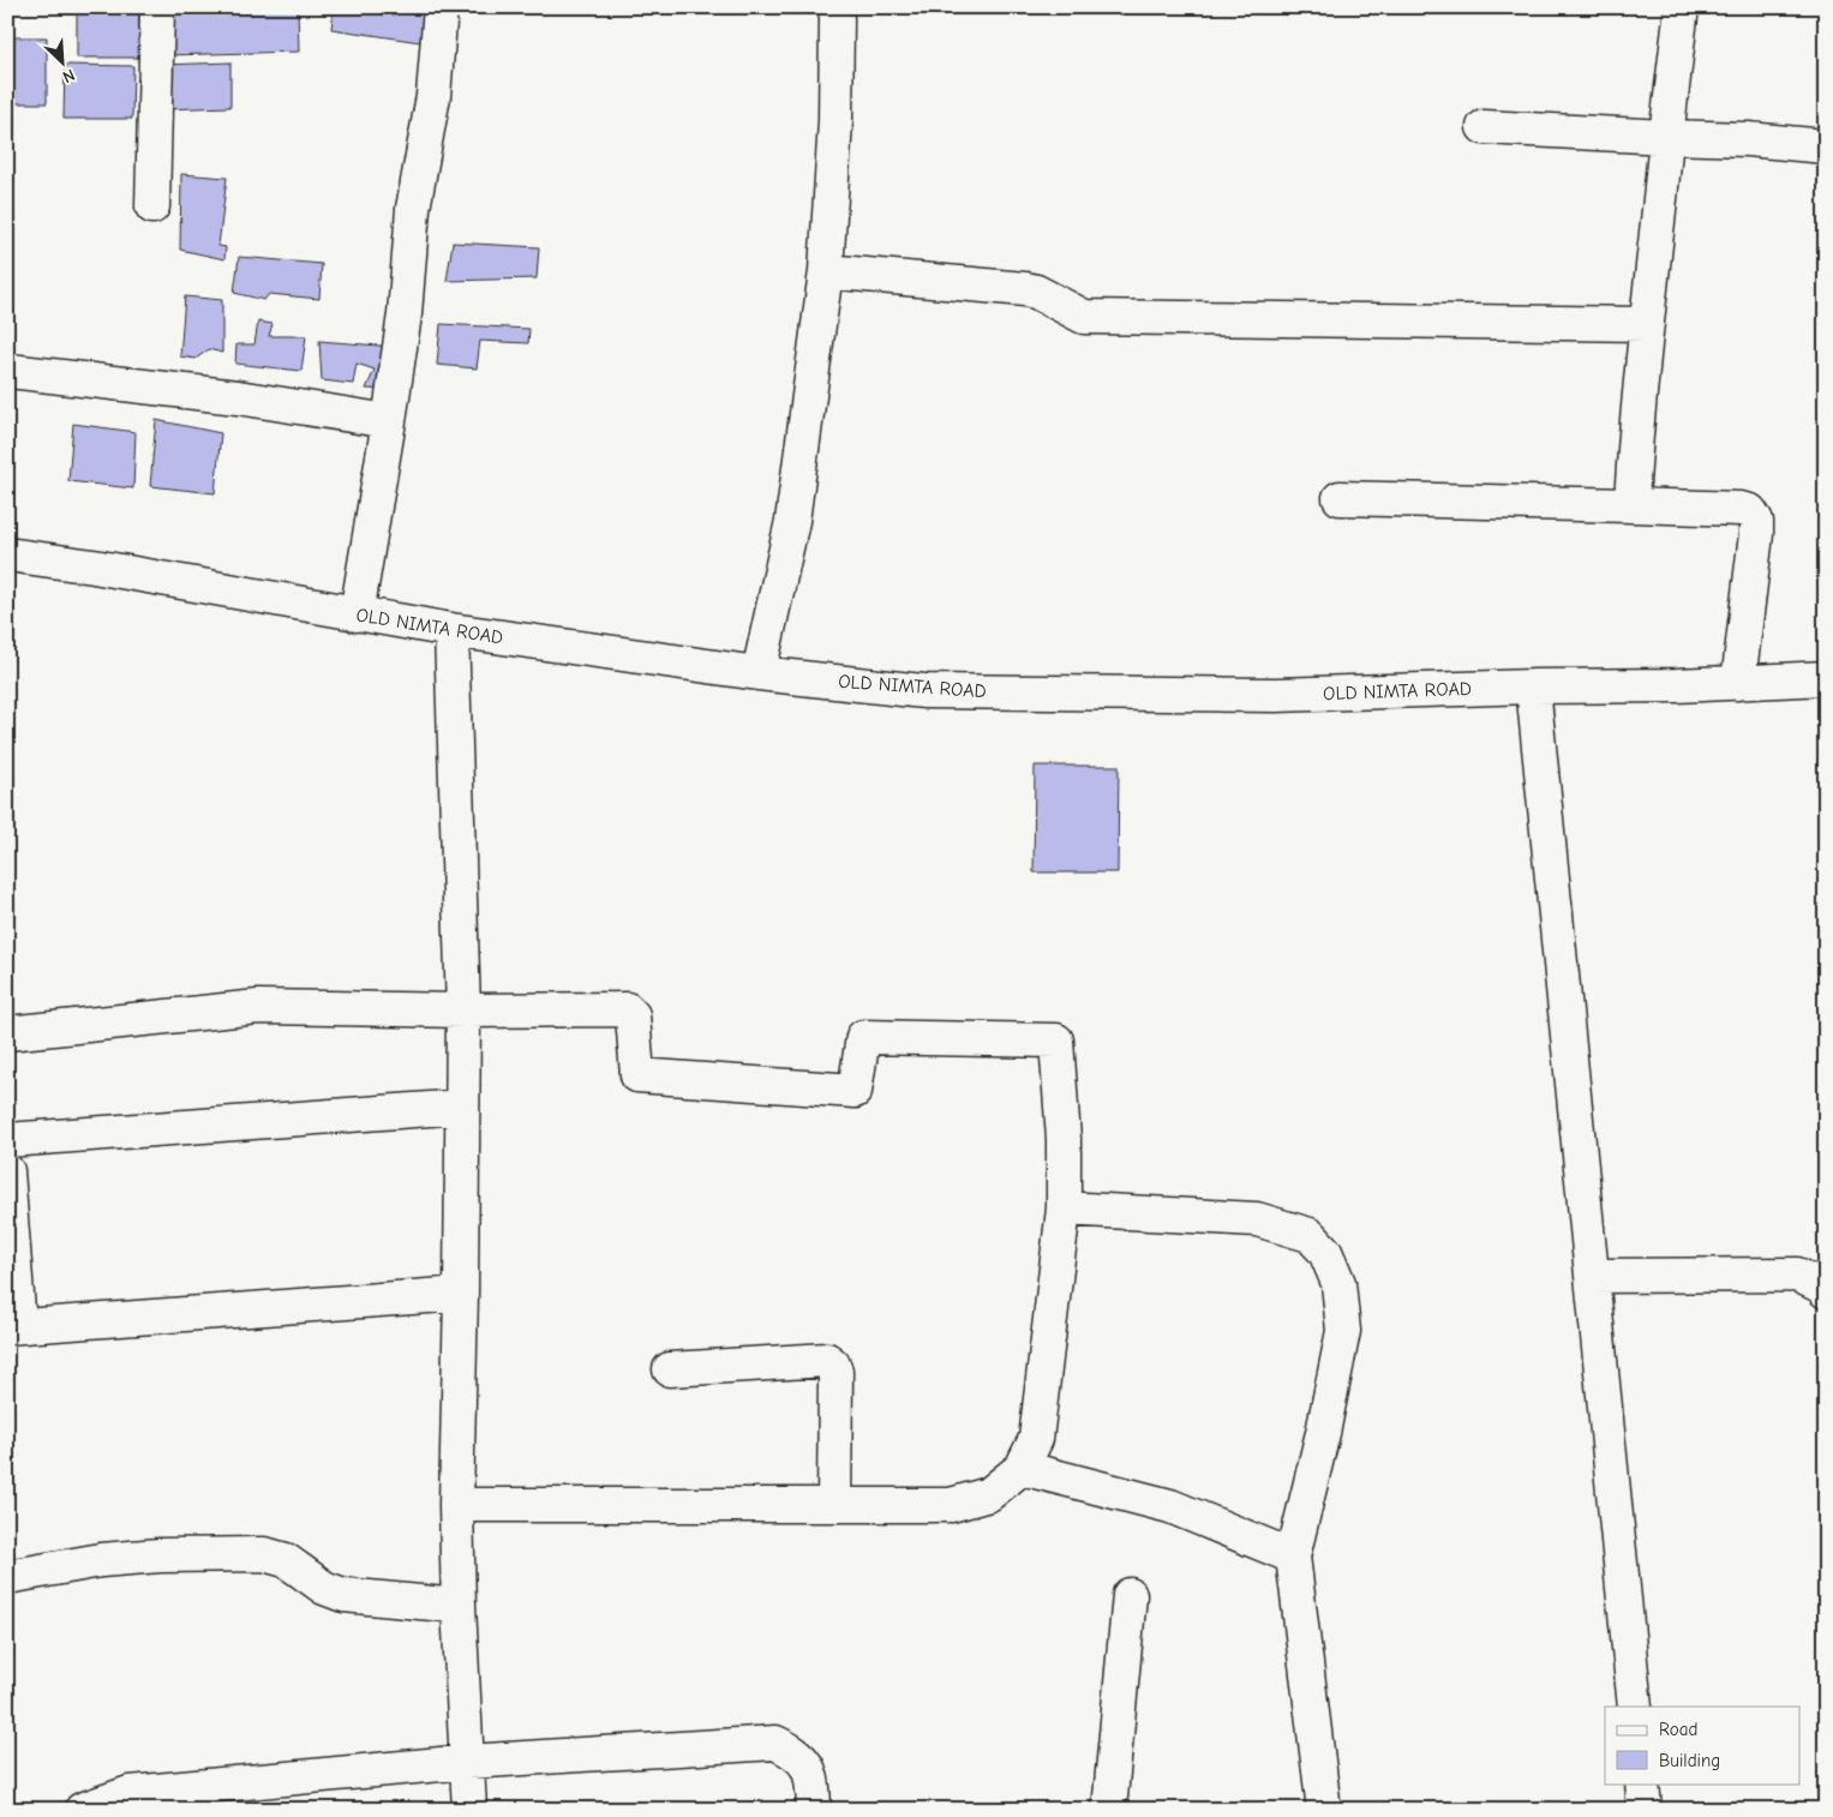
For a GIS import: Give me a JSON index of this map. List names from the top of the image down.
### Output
{
  "streets": {
    "street": ["OLD NIMTA ROAD"]
  },
  "legend": ["Road", "Building"],
  "north": "bottom right"
}
